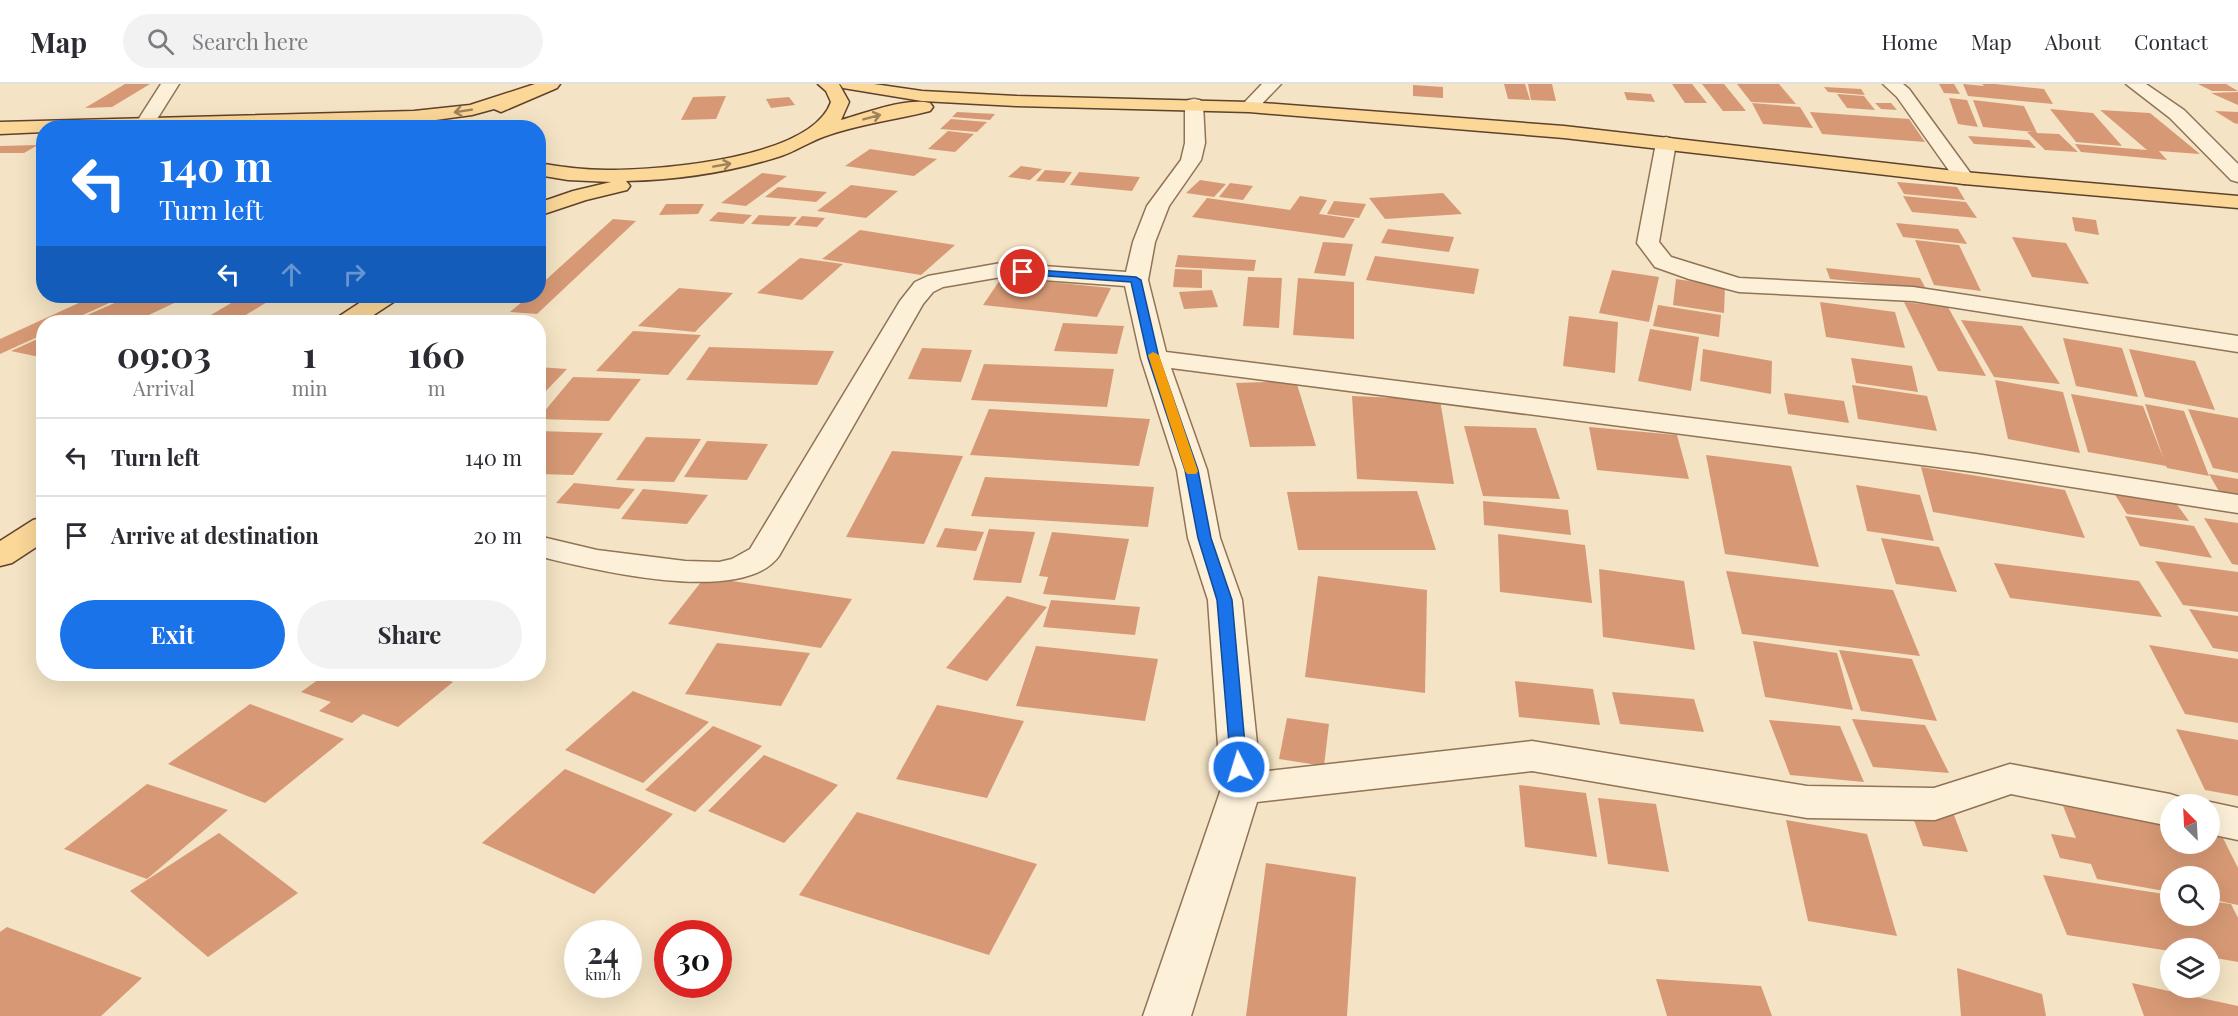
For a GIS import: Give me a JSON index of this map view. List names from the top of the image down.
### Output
{
  "north": "top left",
  "page": {
    "header": "Map",
    "search": "Search here",
    "nav": [
      "Home",
      "Map",
      "About",
      "Contact"
    ],
    "turn": ["140 m", "Turn left"],
    "eta": [
      "09:03",
      "Arrival",
      "1",
      "min",
      "160",
      "m"
    ],
    "list": [
      {
        "name": "Turn left",
        "value": "140 m"
      },
      {
        "name": "Arrive at destination",
        "value": "20 m"
      }
    ],
    "buttons": ["Exit", "Share"],
    "speed": "24 km/h",
    "limit": "30"
  }
}
